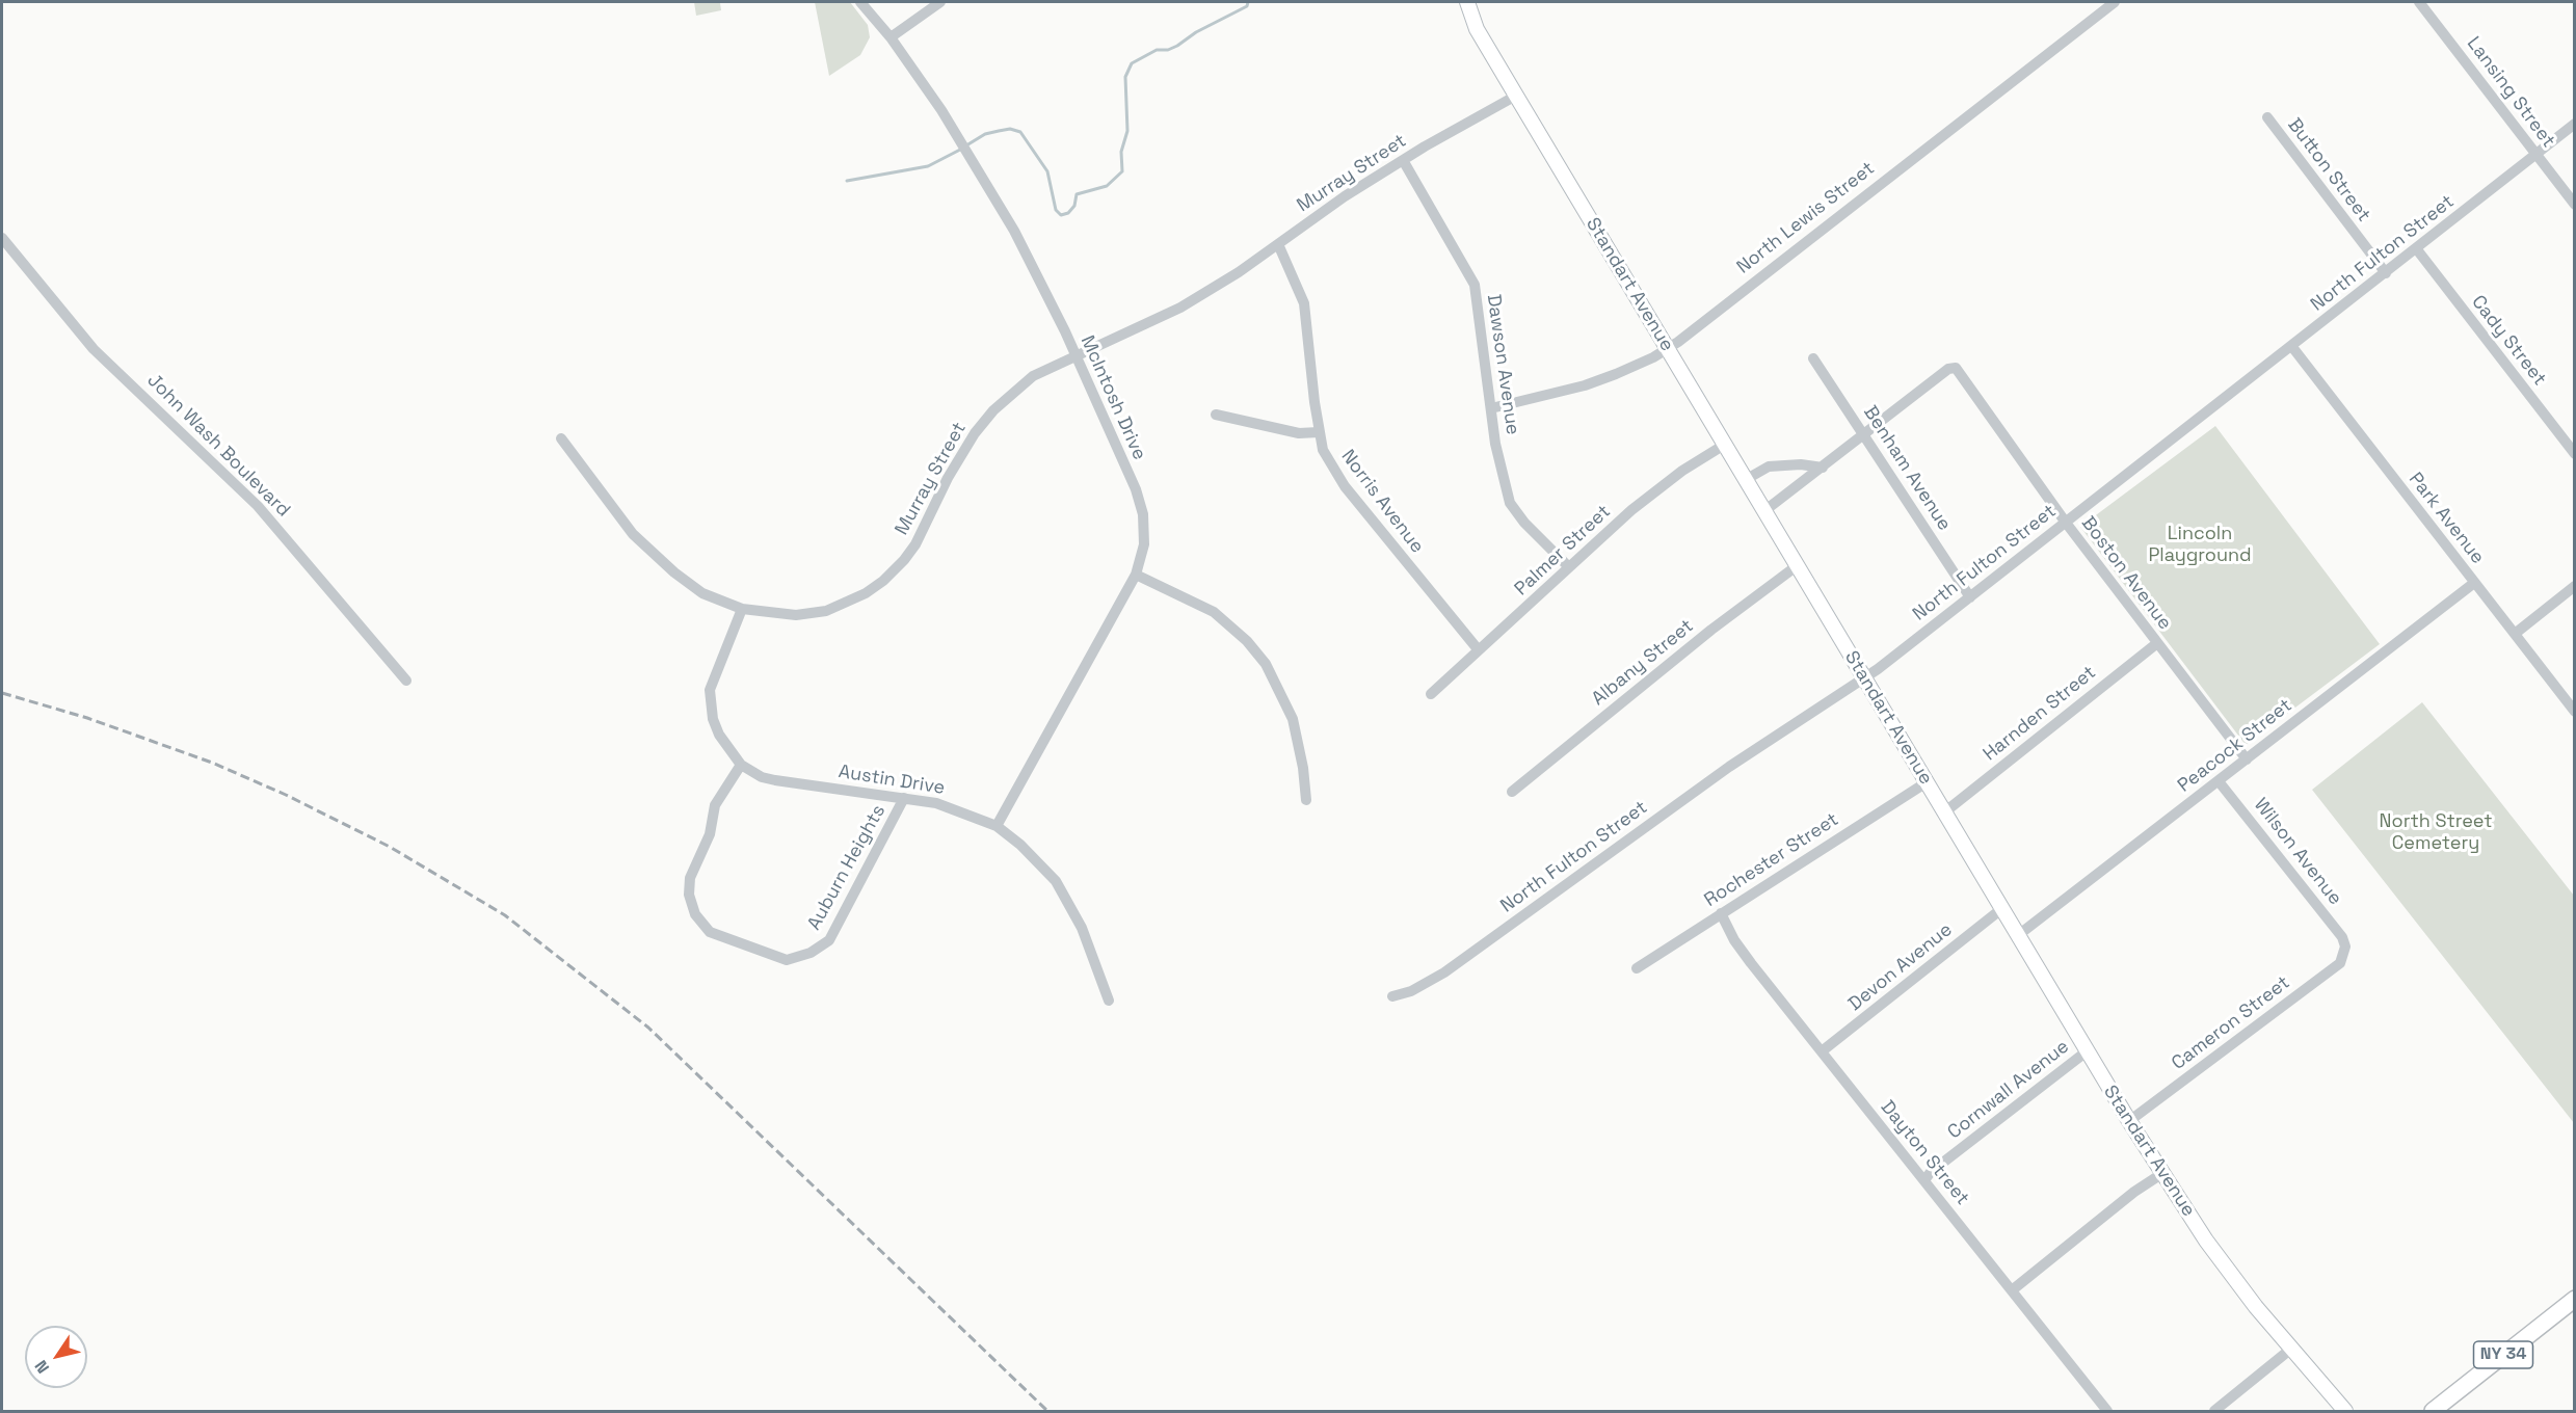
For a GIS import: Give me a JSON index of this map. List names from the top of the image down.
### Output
{
  "streets": {
    "main road": ["NY 34"],
    "street": [
      "Lansing Street",
      "Button Street",
      "Murray Street",
      "North Lewis Street",
      "North Fulton Street",
      "Standart Avenue",
      "Cady Street",
      "Dawson Avenue",
      "McIntosh Drive",
      "John Wash Boulevard",
      "Benham Avenue",
      "Norris Avenue",
      "Park Avenue",
      "Palmer Street",
      "Boston Avenue",
      "Albany Street",
      "Harnden Street",
      "Peacock Street",
      "Austin Drive",
      "Wilson Avenue",
      "Rochester Street",
      "Auburn Heights",
      "Devon Avenue",
      "Cameron Street",
      "Cornwall Avenue",
      "Dayton Street"
    ]
  },
  "crossings": [
    ["Lansing Street", "North Fulton Street"],
    ["Button Street", "North Fulton Street"],
    ["Murray Street", "Standart Avenue"],
    ["Murray Street", "Dawson Avenue"],
    ["Murray Street", "McIntosh Drive"],
    ["Murray Street", "Norris Avenue"],
    ["Murray Street", "Austin Drive"],
    ["North Lewis Street", "Standart Avenue"],
    ["North Lewis Street", "Dawson Avenue"],
    ["North Fulton Street", "Standart Avenue"],
    ["North Fulton Street", "Cady Street"],
    ["North Fulton Street", "Benham Avenue"],
    ["North Fulton Street", "Park Avenue"],
    ["North Fulton Street", "Boston Avenue"],
    ["Standart Avenue", "Palmer Street"],
    ["Standart Avenue", "Albany Street"],
    ["Standart Avenue", "Harnden Street"],
    ["Standart Avenue", "Peacock Street"],
    ["Standart Avenue", "Rochester Street"],
    ["Standart Avenue", "Devon Avenue"],
    ["Standart Avenue", "Cameron Street"],
    ["Standart Avenue", "Cornwall Avenue"],
    ["Dawson Avenue", "Palmer Street"],
    ["McIntosh Drive", "Austin Drive"],
    ["Benham Avenue", "Boston Avenue"],
    ["Norris Avenue", "Palmer Street"],
    ["Park Avenue", "Peacock Street"],
    ["Boston Avenue", "Harnden Street"],
    ["Boston Avenue", "Peacock Street"],
    ["Peacock Street", "Wilson Avenue"],
    ["Austin Drive", "Auburn Heights"],
    ["Wilson Avenue", "Cameron Street"],
    ["Rochester Street", "Dayton Street"],
    ["Devon Avenue", "Dayton Street"],
    ["Cornwall Avenue", "Dayton Street"]
  ],
  "parks": ["Lincoln Playground", "North Street Cemetery"],
  "north": "bottom left"
}
